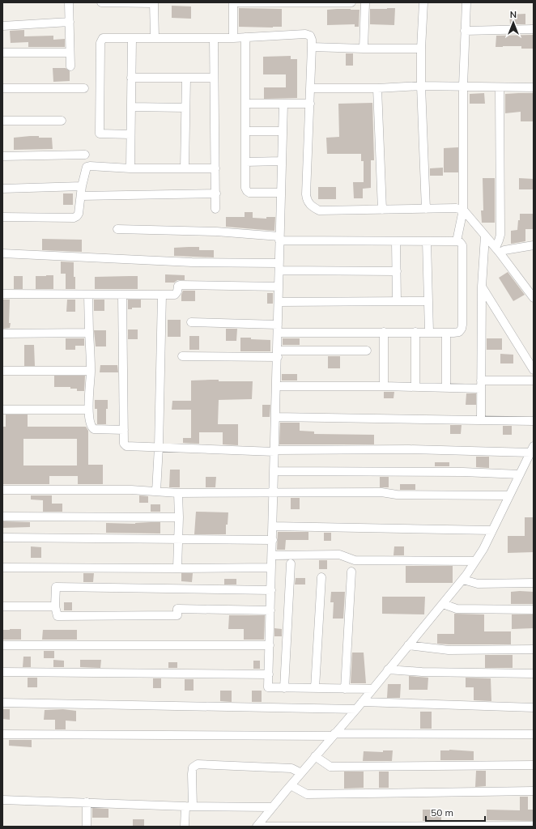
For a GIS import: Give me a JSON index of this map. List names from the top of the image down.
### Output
{
  "scale_bar": "50 m",
  "north": "top"
}
